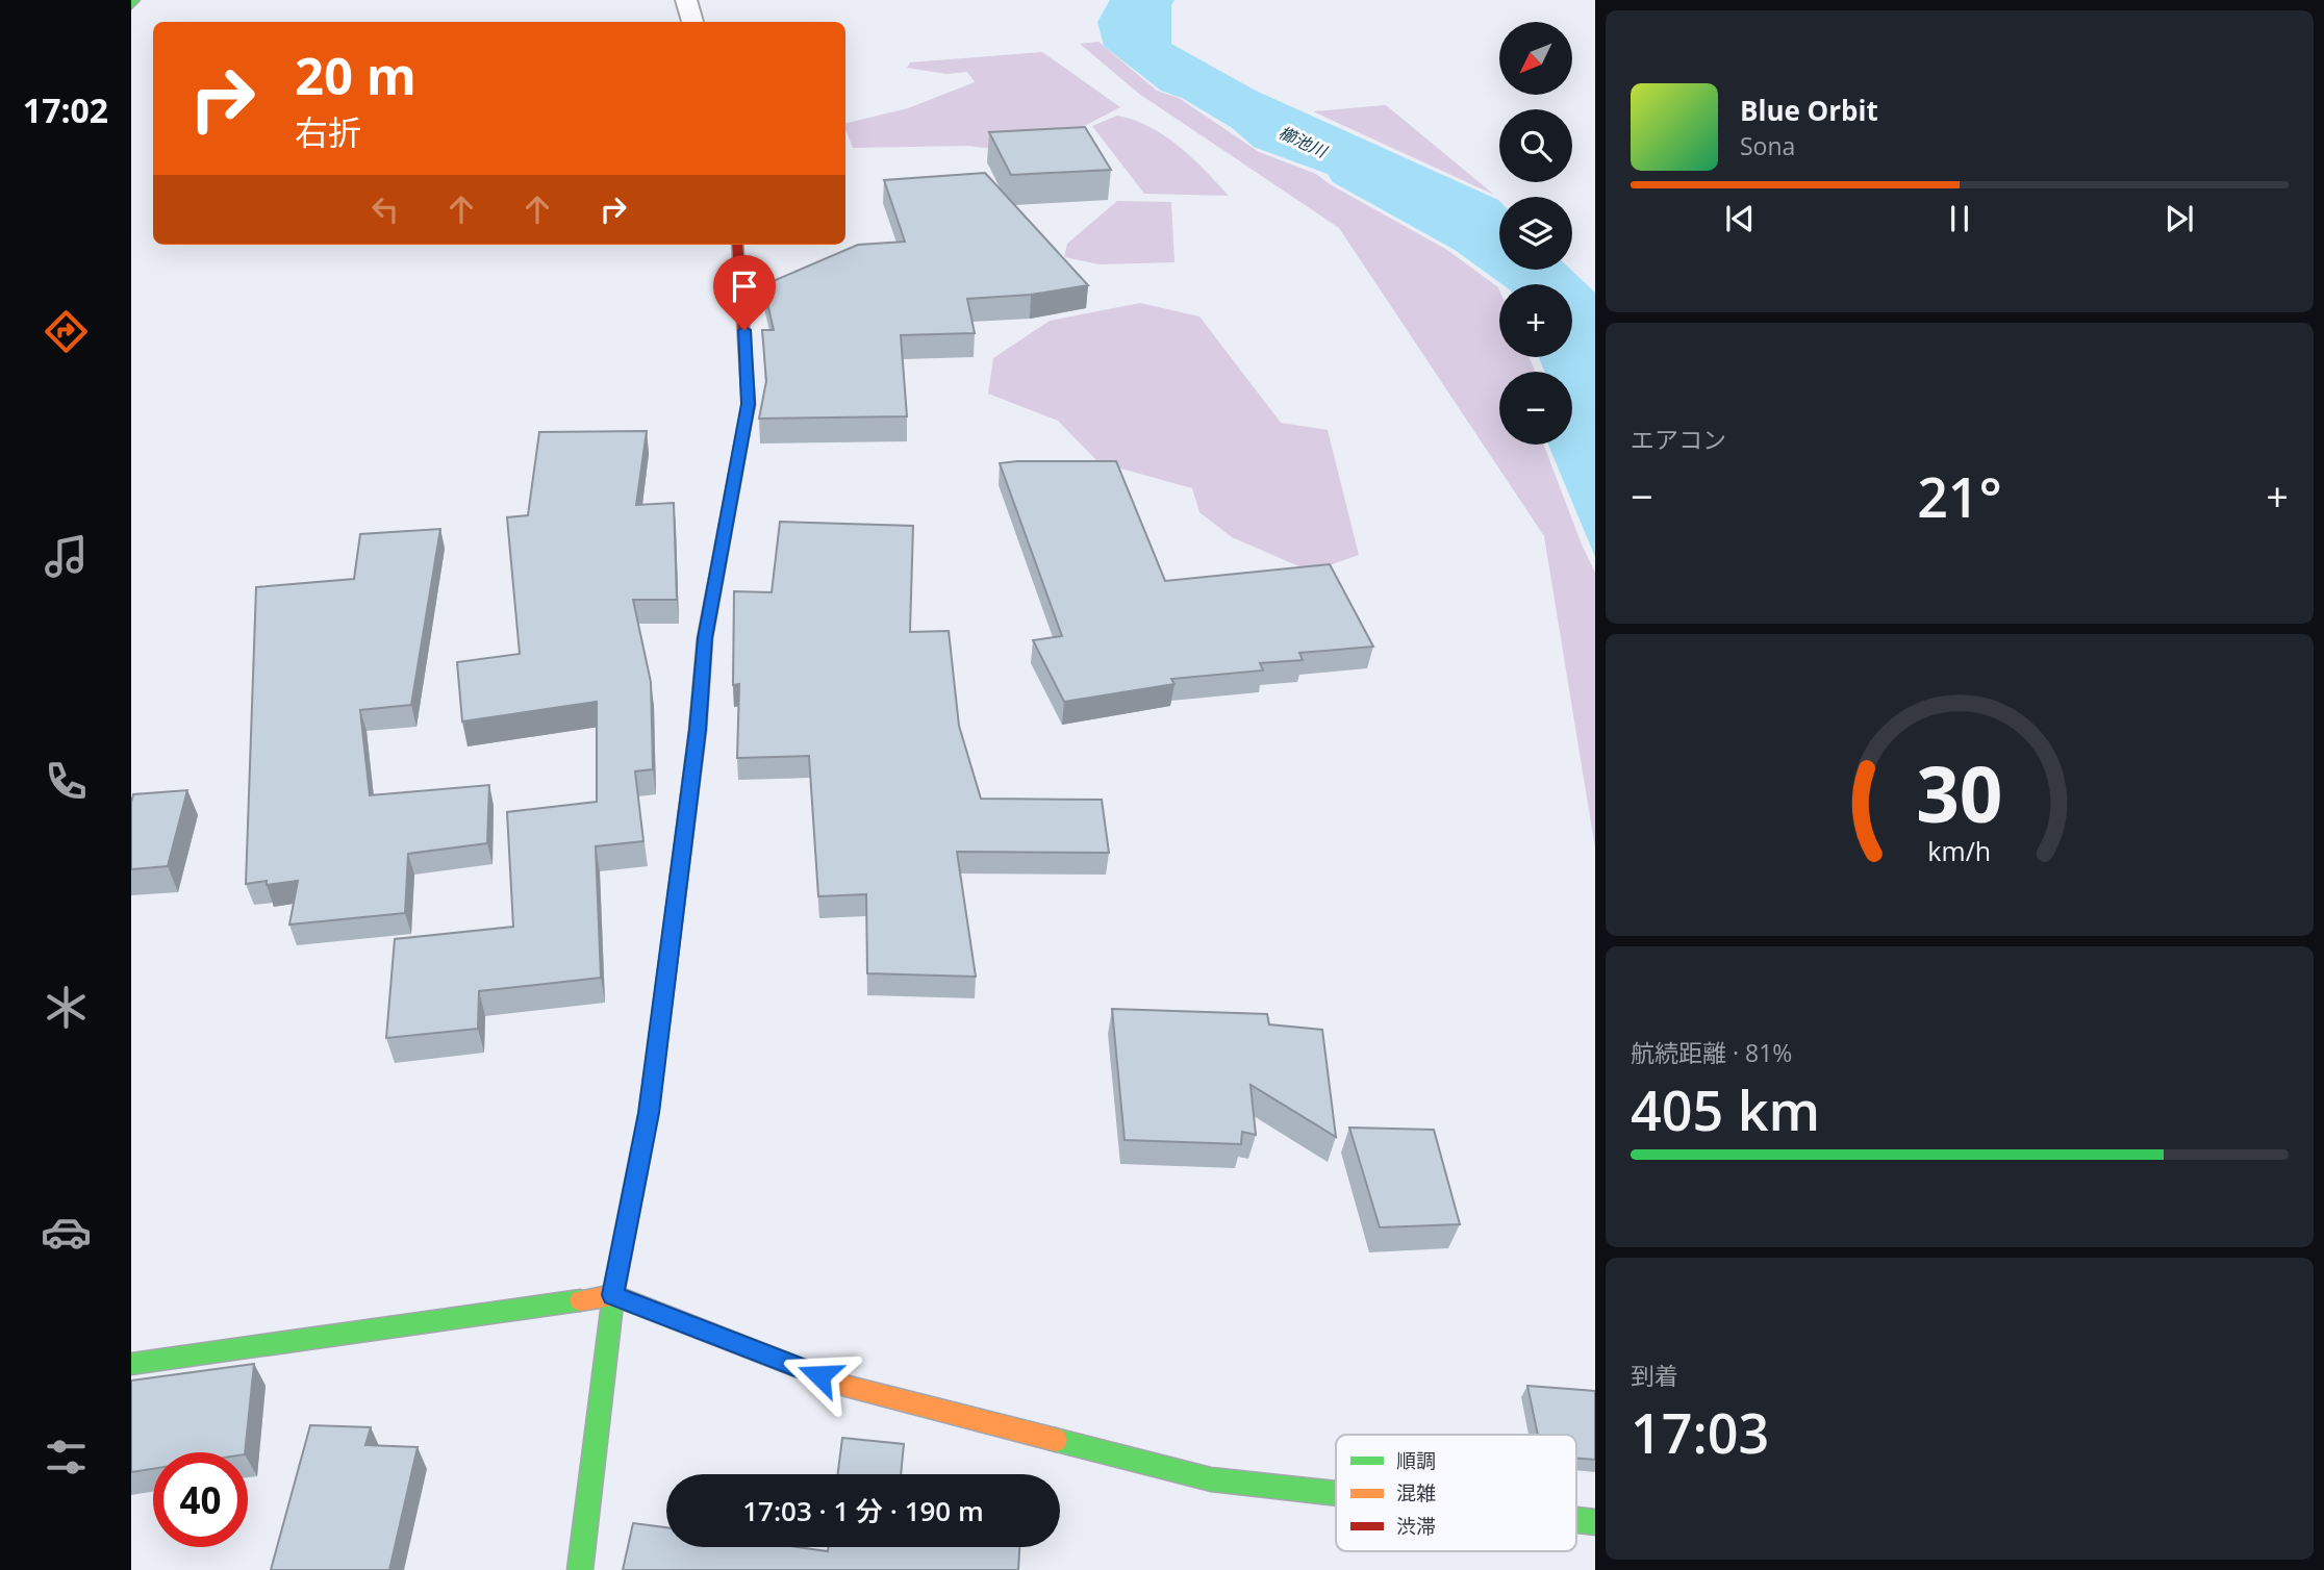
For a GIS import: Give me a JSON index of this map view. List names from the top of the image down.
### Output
{
  "water": ["櫛池川"],
  "legend": ["順調", "混雑", "渋滞"],
  "north": "bottom left",
  "page": {
    "tabs": "17:02",
    "map_buttons": ["+", "−"],
    "turn": ["20 m", "右折"],
    "song": ["Blue Orbit", "Sona"],
    "tile": [
      "エアコン",
      ["航続距離 · 81%", "405 km"],
      ["到着", "17:03"]
    ],
    "heat": ["−", "21°", "+"],
    "limit": "40",
    "trip": "17:03 · 1 分 · 190 m",
    "gauge": ["30", "km/h"]
  }
}
